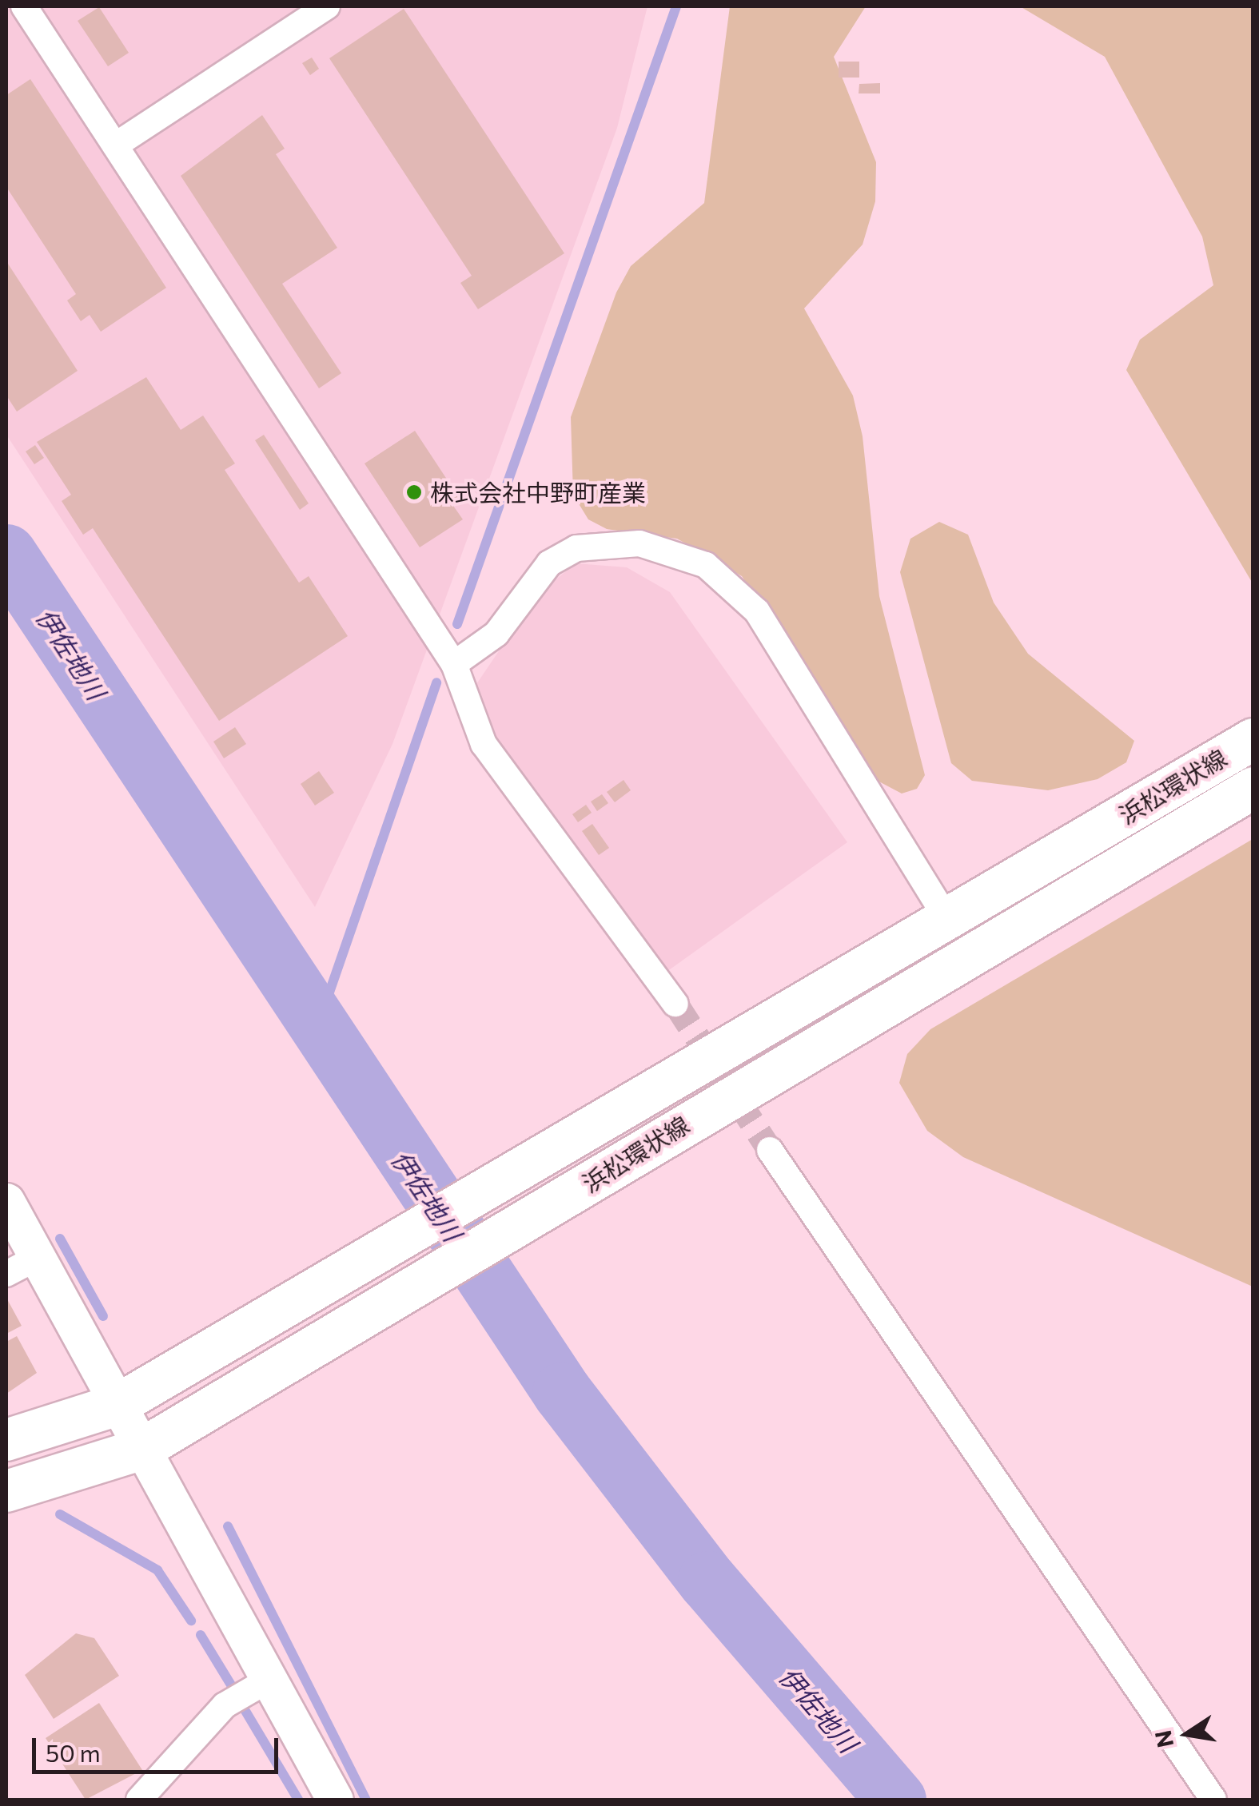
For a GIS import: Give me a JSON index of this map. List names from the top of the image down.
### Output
{
  "streets": {
    "main road": ["浜松環状線"]
  },
  "water": ["伊佐地川"],
  "places": ["株式会社中野町産業"],
  "scale_bar": "50 m",
  "north": "left"
}
